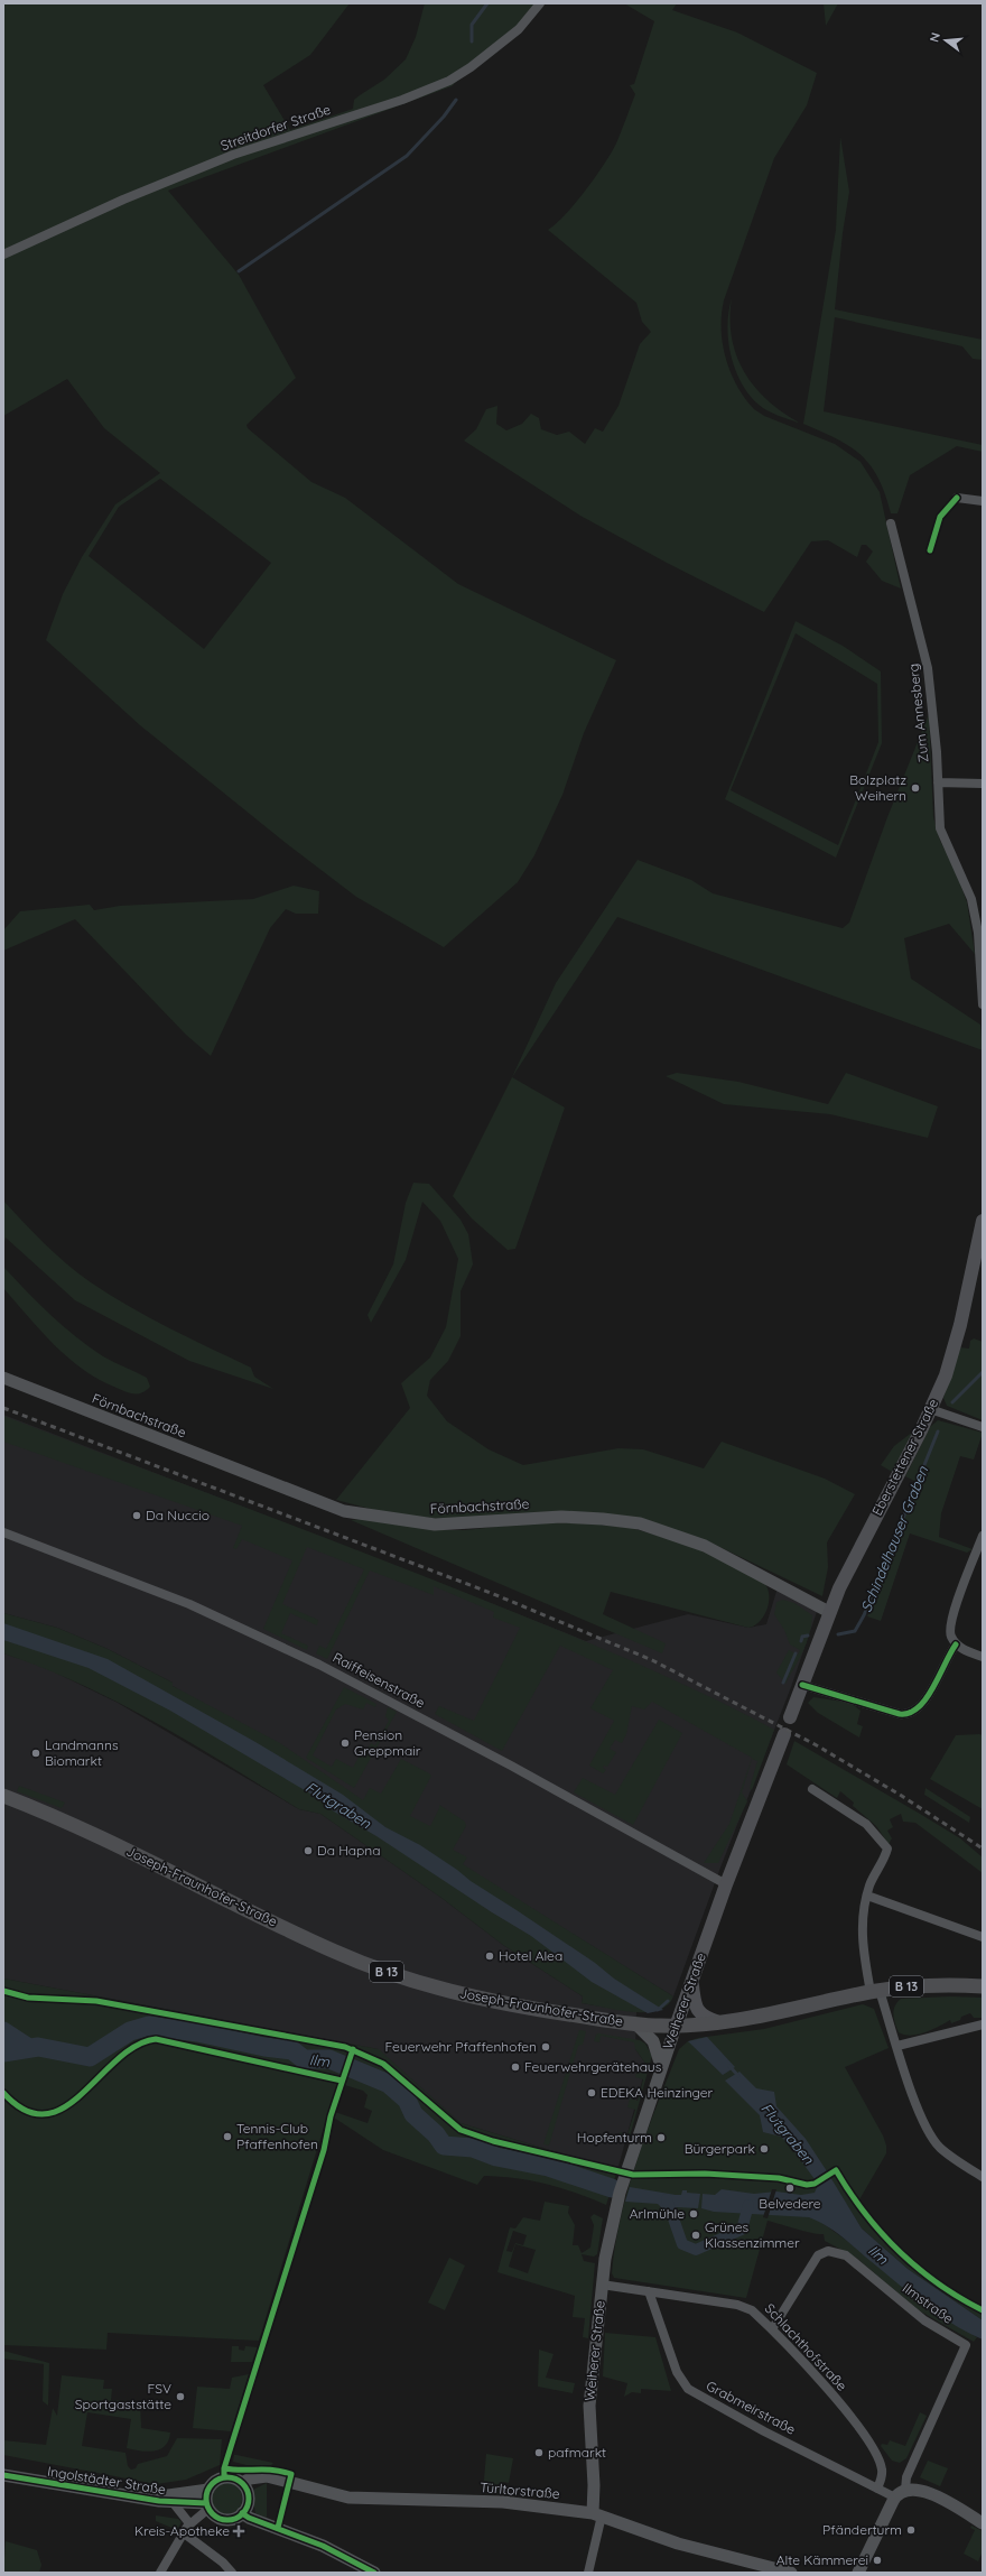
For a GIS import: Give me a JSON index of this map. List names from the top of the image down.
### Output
{
  "streets": {
    "main road": [
      "Eberstettener Straße",
      "Joseph-Fraunhofer-Straße",
      "B 13",
      "Weiherer Straße"
    ],
    "street": [
      "Streitdorfer Straße",
      "Zum Annesberg",
      "Förnbachstraße",
      "Raiffeisenstraße",
      "Ilmstraße",
      "Schlachthofstraße",
      "Grabmeirstraße",
      "Ingolstädter Straße",
      "Türltorstraße"
    ]
  },
  "crossings": [
    ["Förnbachstraße", "Eberstettener Straße"],
    ["Raiffeisenstraße", "Weiherer Straße"],
    ["Joseph-Fraunhofer-Straße", "Weiherer Straße"],
    ["Weiherer Straße", "Schlachthofstraße"],
    ["Weiherer Straße", "Türltorstraße"],
    ["Ilmstraße", "Schlachthofstraße"],
    ["Ilmstraße", "Grabmeirstraße"],
    ["Schlachthofstraße", "Grabmeirstraße"],
    ["Ingolstädter Straße", "Türltorstraße"]
  ],
  "water": ["Schindelhauser Graben", "Flutgraben", "Ilm"],
  "places": {
    "other": [
      "Bolzplatz Weihern",
      "Da Nuccio",
      "Pension Greppmair",
      "Landmanns Biomarkt",
      "Da Hapna",
      "Hotel Alea",
      "Feuerwehr Pfaffenhofen",
      "Feuerwehrgerätehaus",
      "EDEKA Heinzinger",
      "Tennis-Club Pfaffenhofen",
      "Hopfenturm",
      "Bürgerpark",
      "Belvedere",
      "Arlmühle",
      "Grünes Klassenzimmer",
      "FSV Sportgaststätte",
      "pafmarkt",
      "Pfänderturm",
      "Alte Kämmerei"
    ],
    "health": ["Kreis-Apotheke"]
  },
  "north": "left"
}
